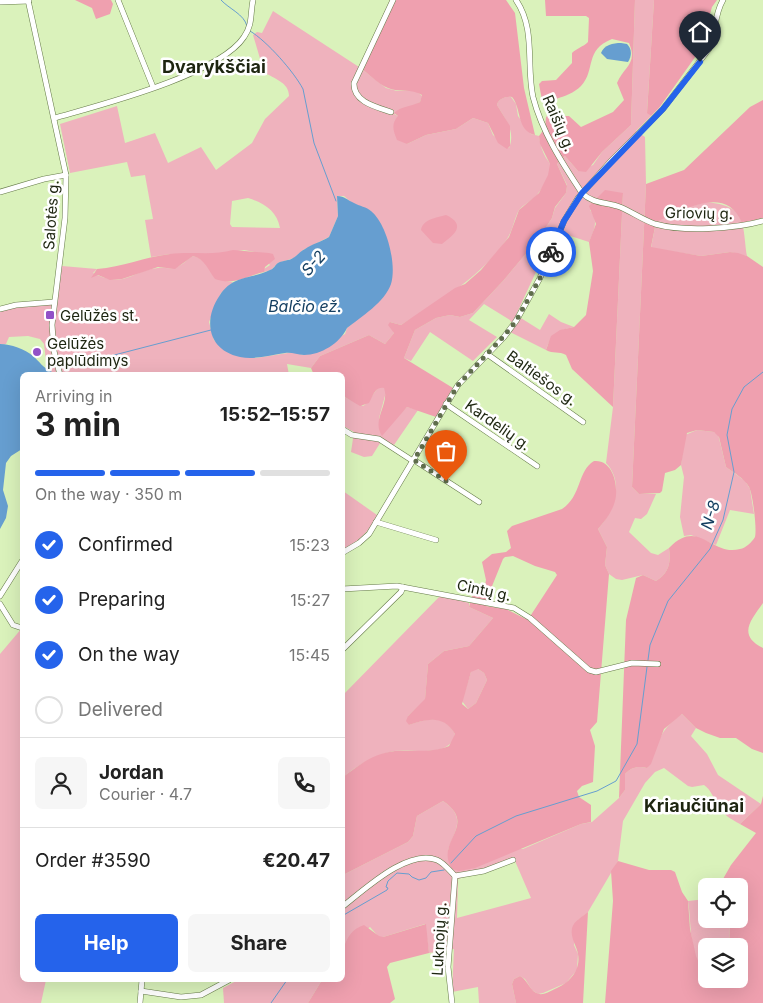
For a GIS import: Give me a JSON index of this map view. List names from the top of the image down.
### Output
{
  "streets": {
    "street": [
      "Raišių g.",
      "Griovių g.",
      "Salotės g.",
      "Baltiešos g.",
      "Kardelių g.",
      "Cintų g.",
      "Luknojų g."
    ]
  },
  "crossings": [
    ["Raišių g.", "Griovių g."],
    ["Raišių g.", "Baltiešos g."],
    ["Griovių g.", "Baltiešos g."],
    ["Baltiešos g.", "Kardelių g."]
  ],
  "districts": ["Dvarykščiai", "Kriaučiūnai"],
  "water": ["S-2", "Balčio ež.", "N-8"],
  "places": {
    "transit": ["Gelūžės st."],
    "other": ["Gelūžės paplūdimys"]
  },
  "page": {
    "heading": ["3 min", "Arriving in", "15:52–15:57"],
    "panel": [
      "Jordan",
      "Courier · 4.7",
      "Order #3590",
      "€20.47"
    ],
    "bar": "On the way · 350 m",
    "list": [
      ["Confirmed", "15:23"],
      ["Preparing", "15:27"],
      ["On the way", "15:45"],
      "Delivered"
    ],
    "buttons": ["Help", "Share"]
  }
}
